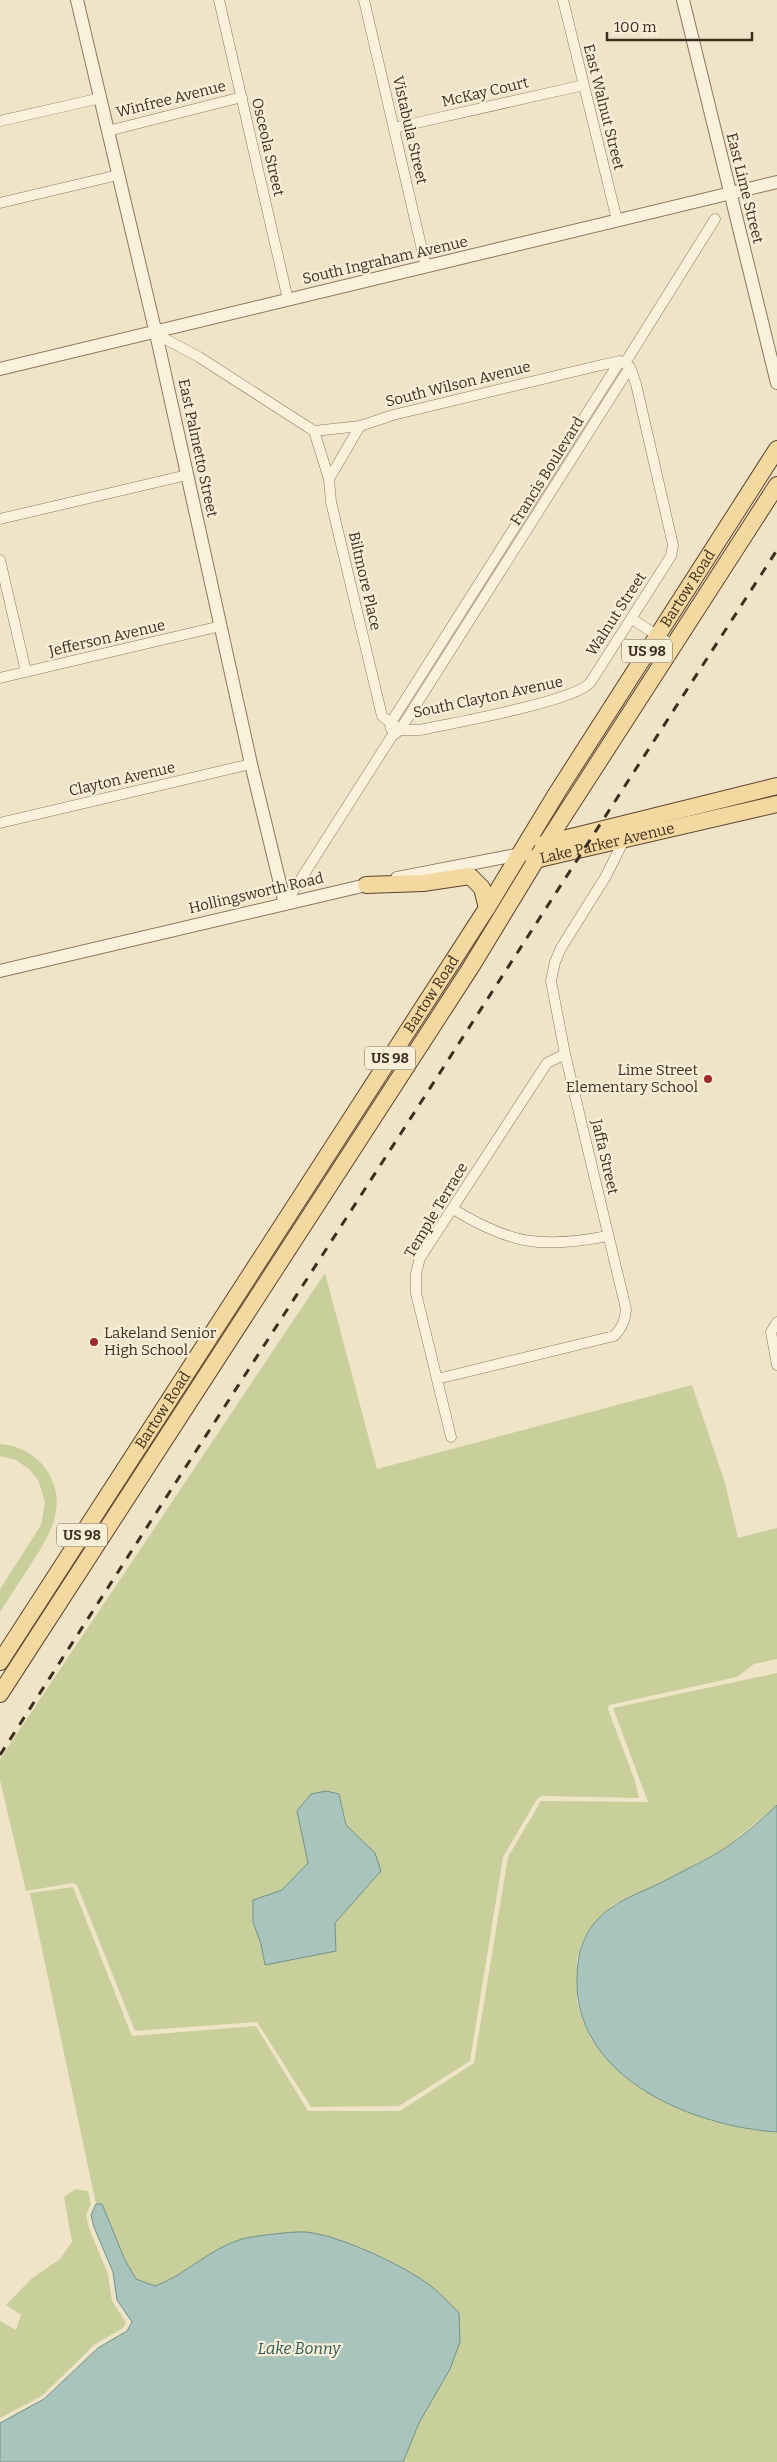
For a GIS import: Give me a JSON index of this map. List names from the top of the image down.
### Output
{
  "streets": {
    "main road": ["Bartow Road", "US 98", "Lake Parker Avenue"],
    "street": [
      "McKay Court",
      "Winfree Avenue",
      "East Walnut Street",
      "Vistabula Street",
      "Osceola Street",
      "East Lime Street",
      "South Ingraham Avenue",
      "South Wilson Avenue",
      "East Palmetto Street",
      "Francis Boulevard",
      "Biltmore Place",
      "Walnut Street",
      "Jefferson Avenue",
      "South Clayton Avenue",
      "Clayton Avenue",
      "Hollingsworth Road",
      "Jaffa Street",
      "Temple Terrace"
    ]
  },
  "crossings": [
    ["McKay Court", "East Walnut Street"],
    ["McKay Court", "Vistabula Street"],
    ["Winfree Avenue", "Osceola Street"],
    ["Winfree Avenue", "East Palmetto Street"],
    ["East Walnut Street", "South Ingraham Avenue"],
    ["Vistabula Street", "South Ingraham Avenue"],
    ["Osceola Street", "South Ingraham Avenue"],
    ["East Lime Street", "South Ingraham Avenue"],
    ["South Ingraham Avenue", "East Palmetto Street"],
    ["South Wilson Avenue", "Francis Boulevard"],
    ["South Wilson Avenue", "Walnut Street"],
    ["East Palmetto Street", "Francis Boulevard"],
    ["East Palmetto Street", "Jefferson Avenue"],
    ["East Palmetto Street", "Clayton Avenue"],
    ["East Palmetto Street", "Hollingsworth Road"],
    ["Francis Boulevard", "Biltmore Place"],
    ["Francis Boulevard", "Walnut Street"],
    ["Francis Boulevard", "South Clayton Avenue"],
    ["Francis Boulevard", "Hollingsworth Road"],
    ["Bartow Road", "Lake Parker Avenue"],
    ["Bartow Road", "Hollingsworth Road"],
    ["Walnut Street", "South Clayton Avenue"],
    ["Lake Parker Avenue", "Hollingsworth Road"],
    ["Lake Parker Avenue", "Jaffa Street"],
    ["Jaffa Street", "Temple Terrace"]
  ],
  "water": ["Lake Bonny"],
  "places": ["Lime Street Elementary School", "Lakeland Senior High School"],
  "scale_bar": "100 m"
}
